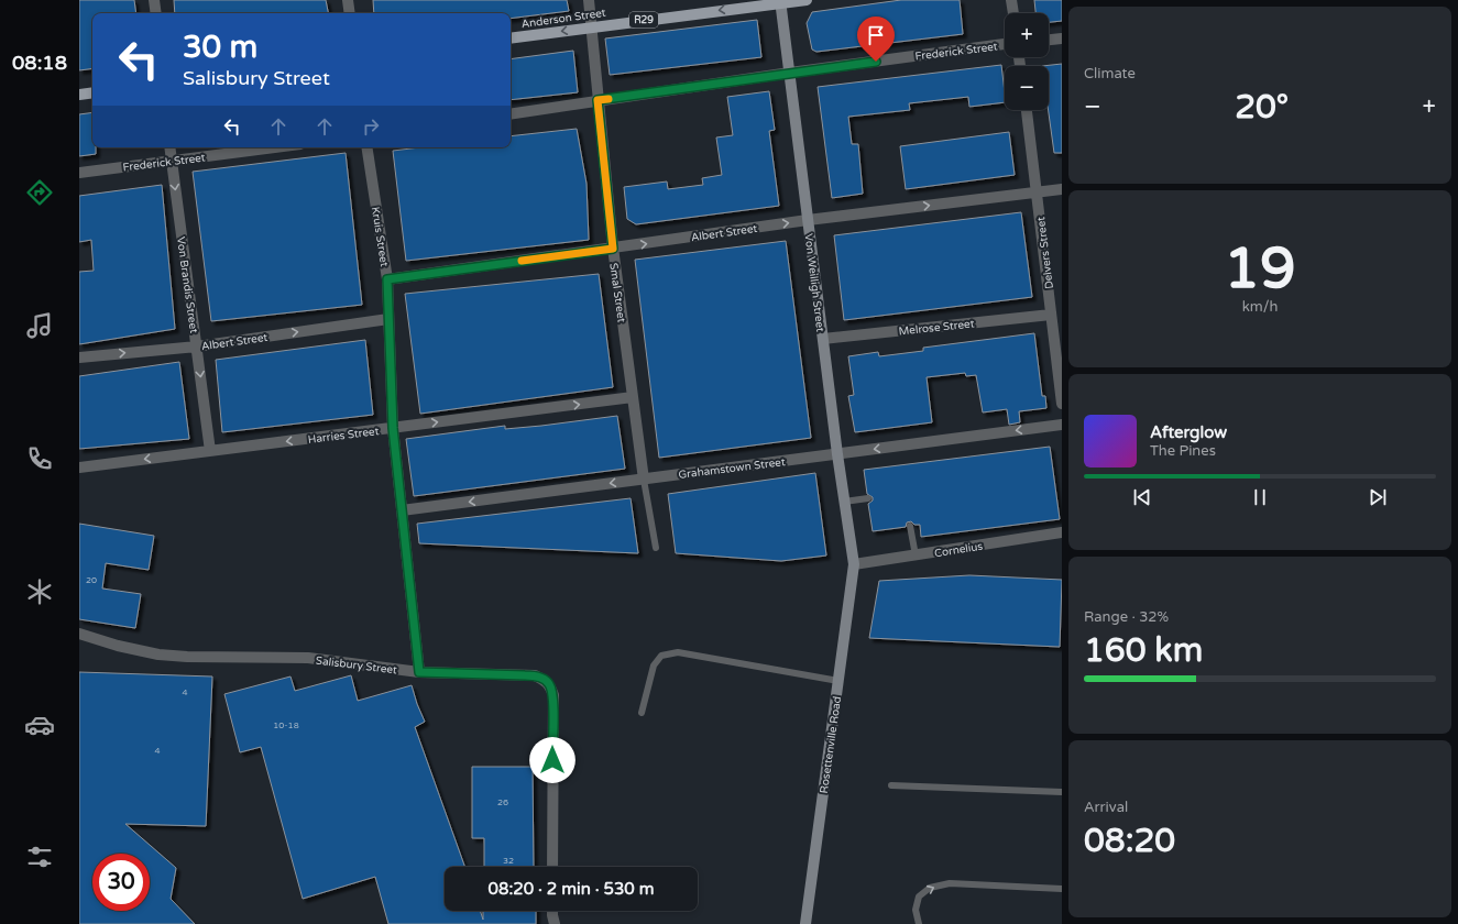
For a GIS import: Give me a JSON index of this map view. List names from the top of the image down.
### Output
{
  "streets": {
    "main road": [
      "Anderson Street",
      "R29",
      "Von Weilligh Street",
      "Rosettenville Road"
    ],
    "street": [
      "Frederick Street",
      "Albert Street",
      "Kruis Street",
      "Delvers Street",
      "Von Brandis Street",
      "Smal Street",
      "Melrose Street",
      "Harries Street",
      "Grahamstown Street",
      "Cornelius",
      "Salisbury Street"
    ]
  },
  "crossings": [
    ["Anderson Street", "Von Weilligh Street"],
    ["Anderson Street", "Smal Street"],
    ["Frederick Street", "Von Weilligh Street"],
    ["Frederick Street", "Von Brandis Street"],
    ["Frederick Street", "Smal Street"],
    ["Albert Street", "Kruis Street"],
    ["Albert Street", "Delvers Street"],
    ["Albert Street", "Von Weilligh Street"],
    ["Albert Street", "Von Brandis Street"],
    ["Albert Street", "Smal Street"],
    ["Kruis Street", "Harries Street"],
    ["Kruis Street", "Grahamstown Street"],
    ["Kruis Street", "Salisbury Street"],
    ["Delvers Street", "Melrose Street"],
    ["Von Weilligh Street", "Melrose Street"],
    ["Von Weilligh Street", "Grahamstown Street"],
    ["Von Weilligh Street", "Cornelius"],
    ["Von Weilligh Street", "Rosettenville Road"],
    ["Von Brandis Street", "Harries Street"],
    ["Smal Street", "Harries Street"],
    ["Smal Street", "Grahamstown Street"],
    ["Cornelius", "Rosettenville Road"]
  ],
  "one_way": [
    "Anderson Street",
    "Albert Street",
    "Von Brandis Street",
    "Grahamstown Street"
  ],
  "house_numbers": [
    "20",
    "4",
    "10-18",
    "4",
    "26",
    "32"
  ],
  "page": {
    "tabs": "08:18",
    "tile": [
      "Climate",
      ["19", "km/h"],
      ["Range · 32%", "160 km"],
      ["Arrival", "08:20"]
    ],
    "map_buttons": ["+", "−"],
    "turn": ["30 m", "Salisbury Street"],
    "heat": ["−", "20°", "+"],
    "song": ["Afterglow", "The Pines"],
    "limit": "30",
    "trip": "08:20 · 2 min · 530 m"
  }
}
